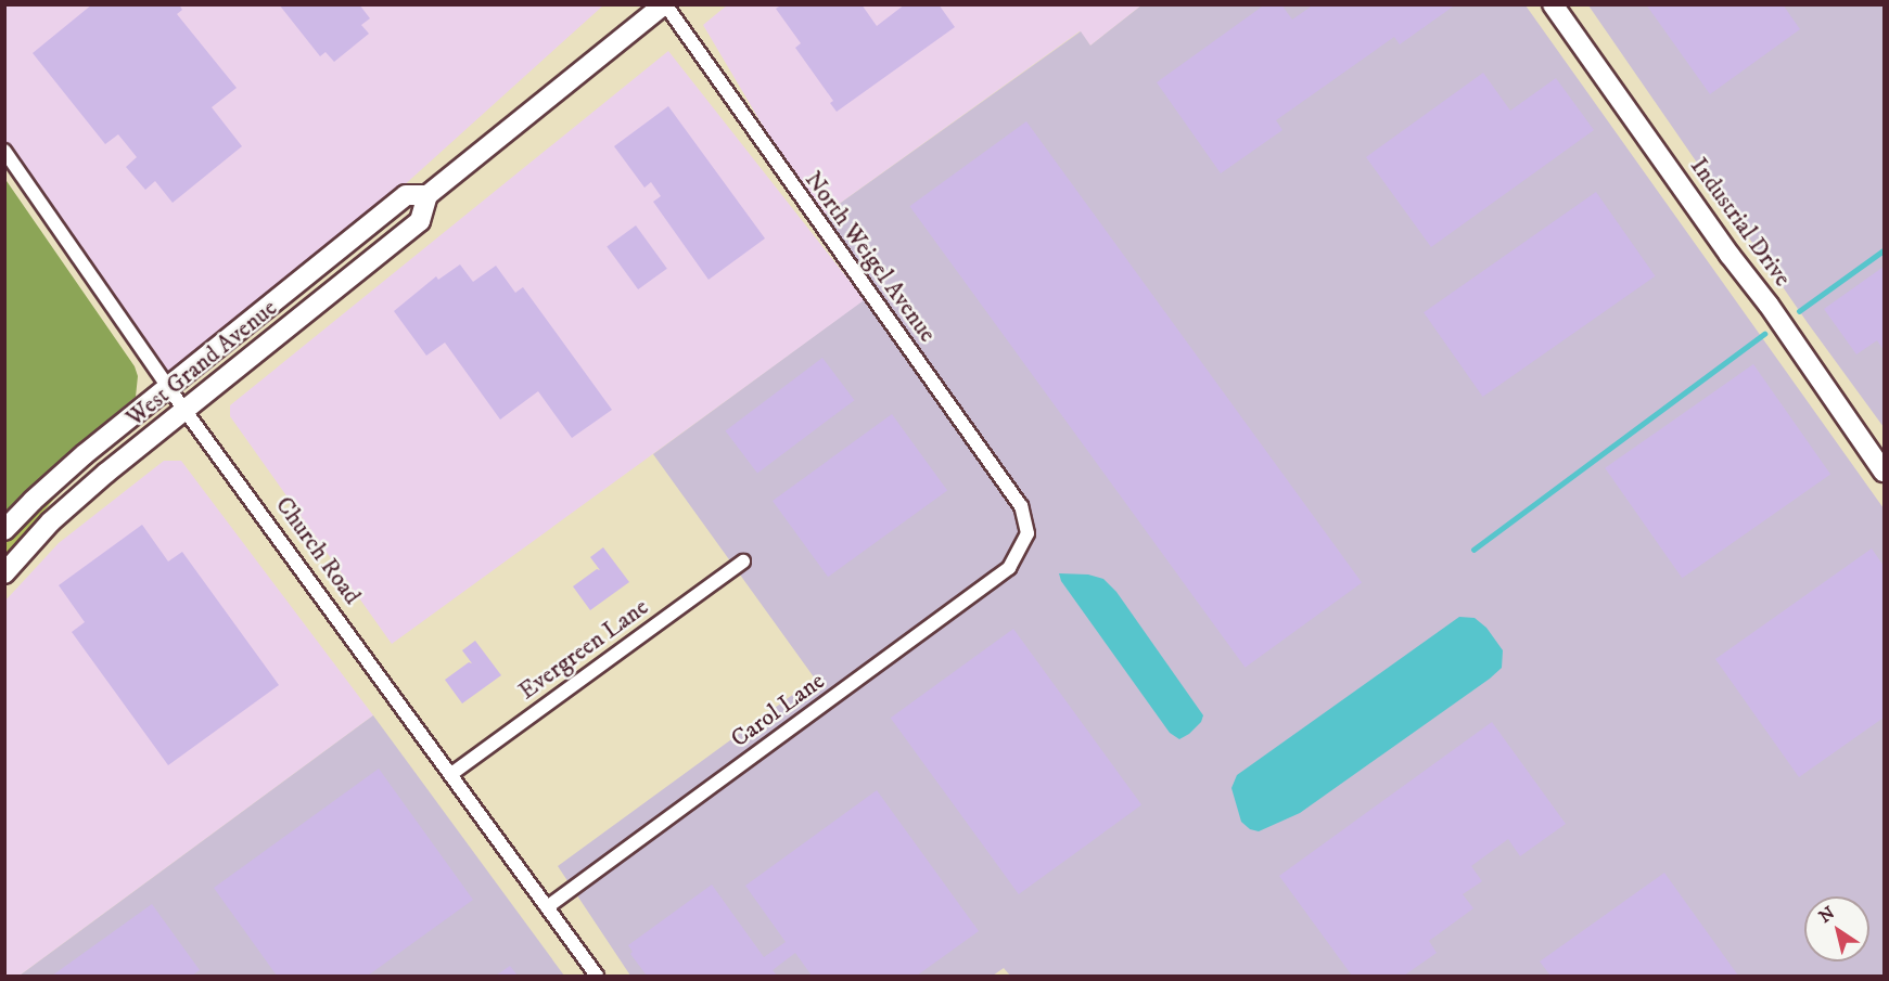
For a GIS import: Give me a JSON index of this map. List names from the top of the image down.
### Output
{
  "streets": {
    "main road": ["Industrial Drive", "West Grand Avenue"],
    "street": [
      "North Weigel Avenue",
      "Church Road",
      "Evergreen Lane",
      "Carol Lane"
    ]
  },
  "crossings": [
    ["North Weigel Avenue", "West Grand Avenue"],
    ["North Weigel Avenue", "Carol Lane"],
    ["West Grand Avenue", "Church Road"],
    ["Church Road", "Evergreen Lane"],
    ["Church Road", "Carol Lane"]
  ],
  "north": "top left"
}
